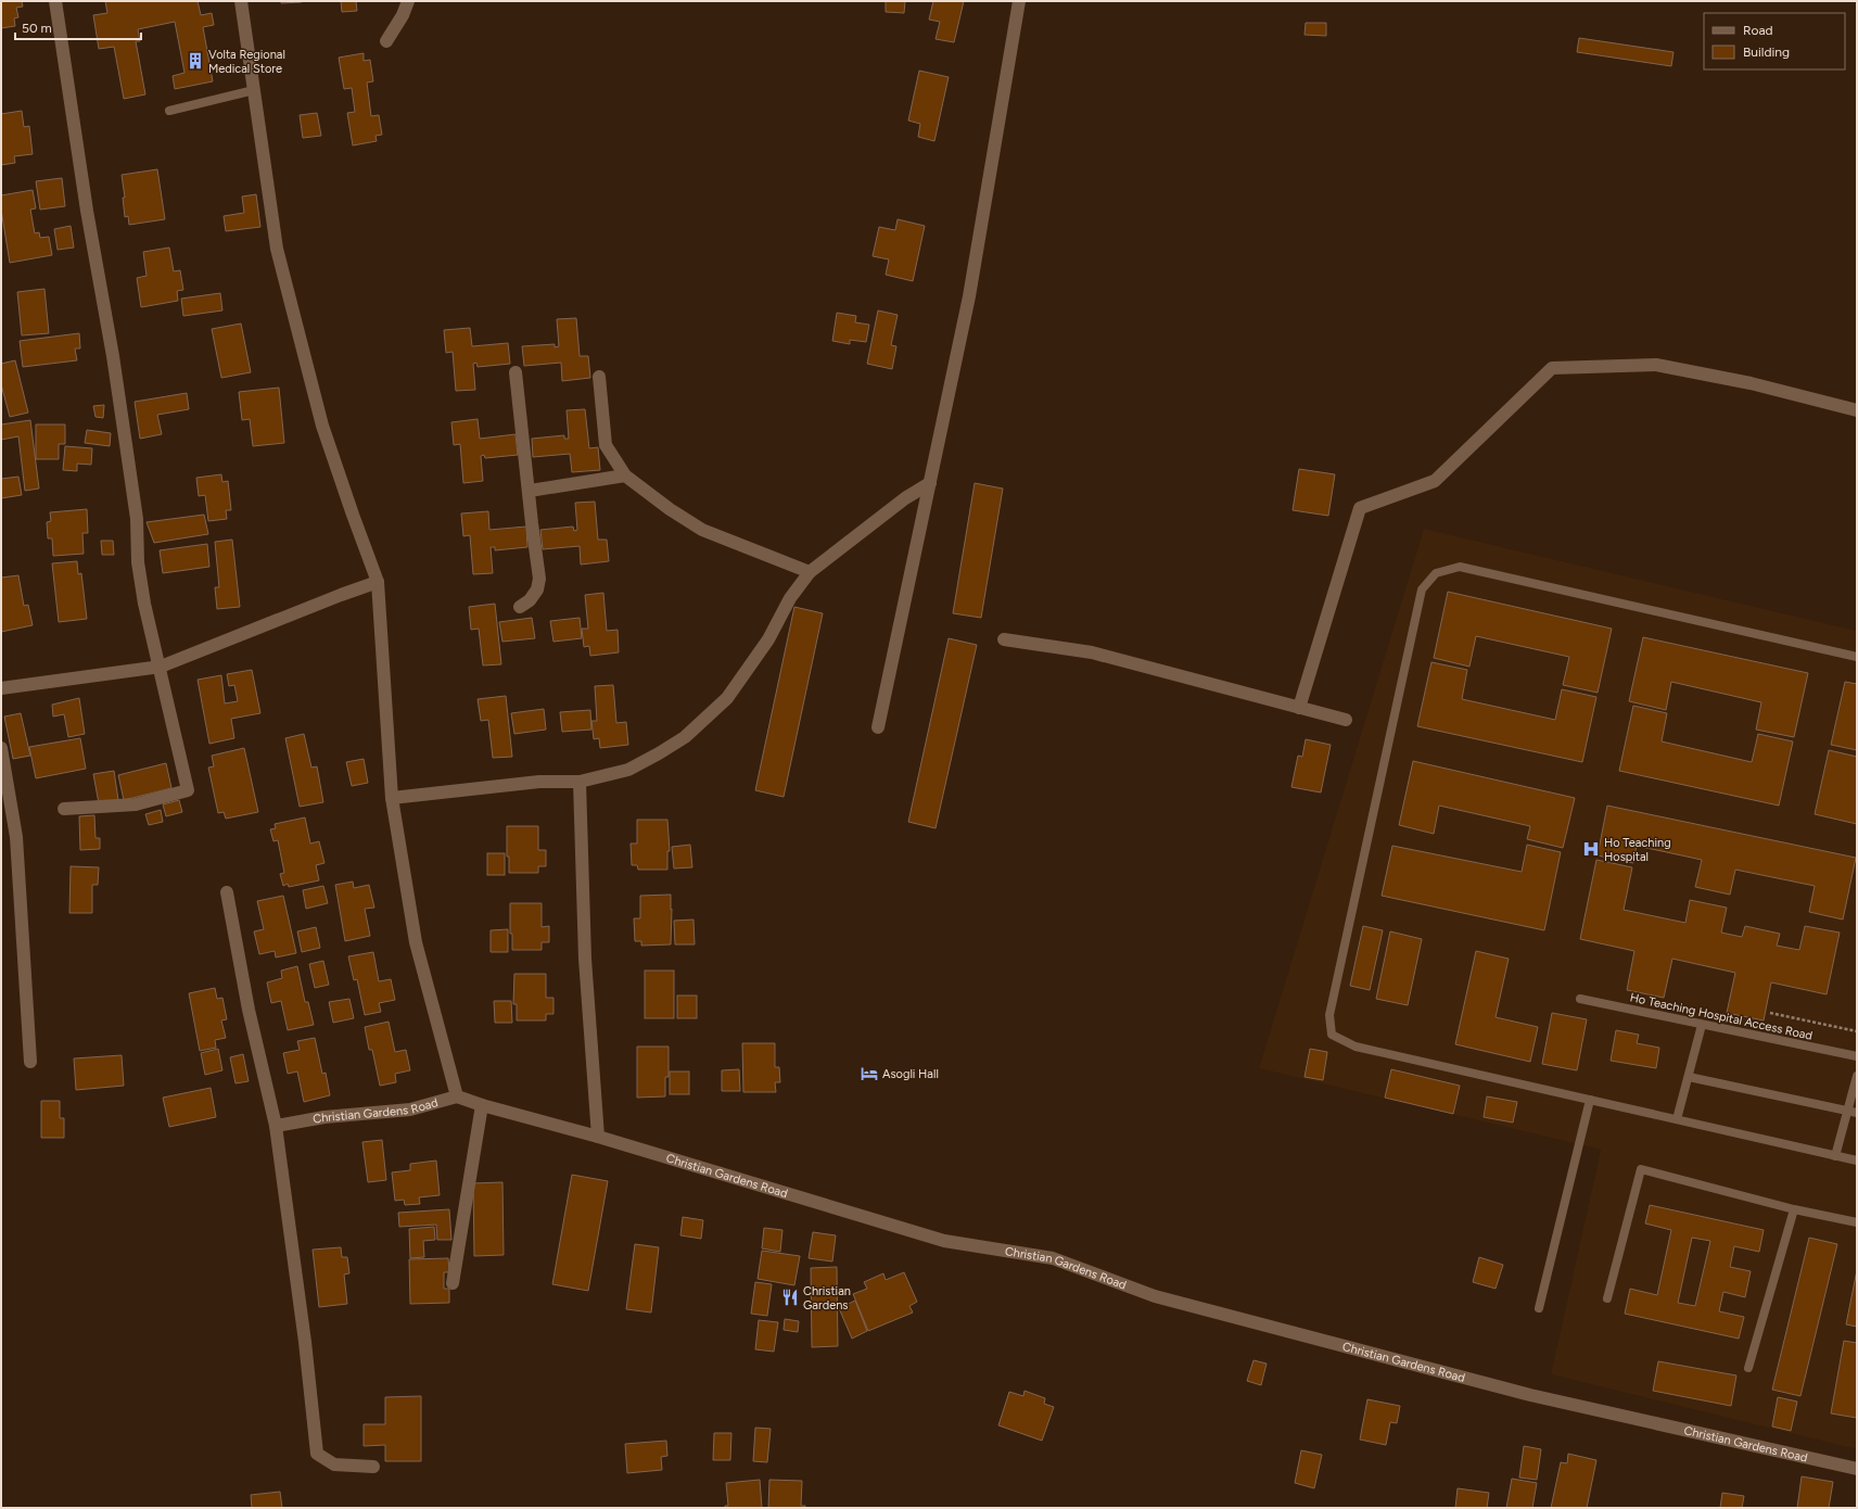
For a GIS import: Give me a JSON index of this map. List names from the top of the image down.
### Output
{
  "streets": {
    "street": ["Christian Gardens Road"],
    "lane": ["Ho Teaching Hospital Access Road"]
  },
  "places": {
    "building": ["Volta Regional Medical Store"],
    "hospital": ["Ho Teaching Hospital"],
    "hotel": ["Asogli Hall"],
    "restaurant": ["Christian Gardens"]
  },
  "legend": ["Road", "Building"],
  "scale_bar": "50 m"
}
